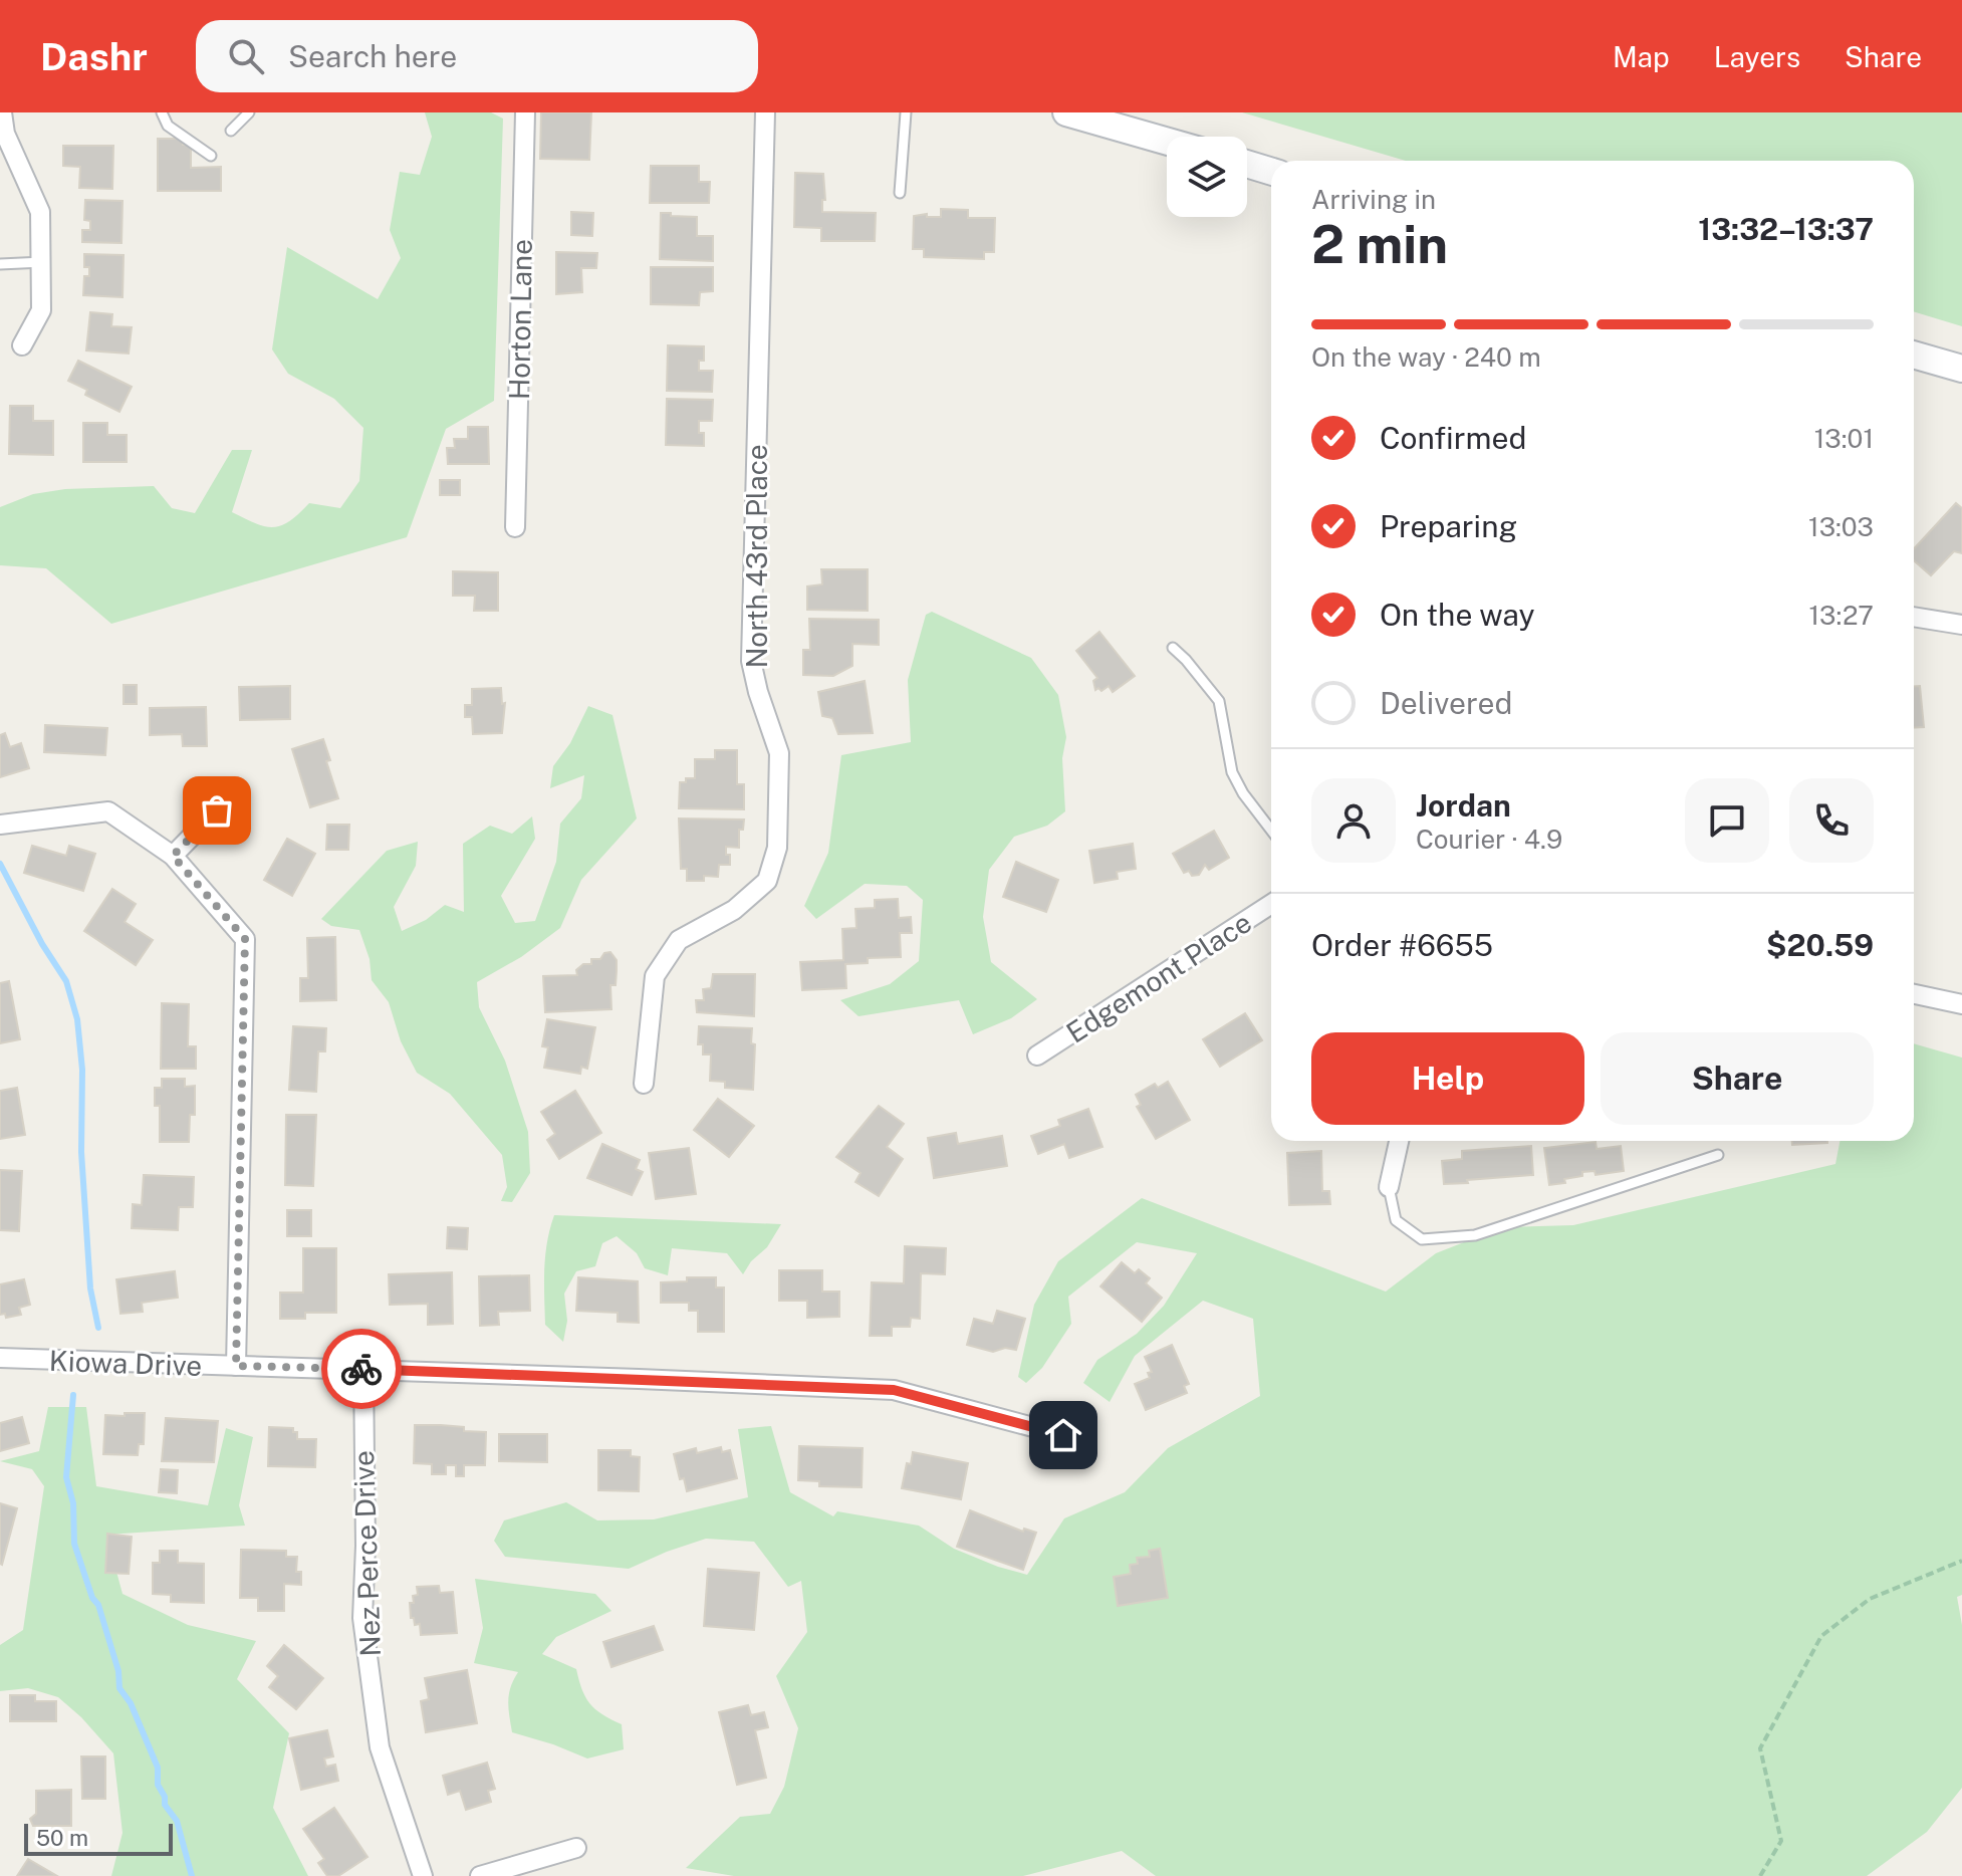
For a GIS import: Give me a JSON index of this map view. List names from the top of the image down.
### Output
{
  "streets": {
    "street": [
      "Horton Lane",
      "North 43rd Place",
      "Edgemont Place",
      "Kiowa Drive",
      "Nez Perce Drive"
    ]
  },
  "crossings": [
    ["Kiowa Drive", "Nez Perce Drive"]
  ],
  "scale_bar": "50 m",
  "page": {
    "header": "Dashr",
    "search": "Search here",
    "nav": ["Map", "Layers", "Share"],
    "heading": ["2 min", "Arriving in", "13:32–13:37"],
    "panel": [
      "Jordan",
      "Courier · 4.9",
      "Order #6655",
      "$20.59"
    ],
    "bar": "On the way · 240 m",
    "list": [
      ["Confirmed", "13:01"],
      ["Preparing", "13:03"],
      ["On the way", "13:27"],
      "Delivered"
    ],
    "buttons": ["Help", "Share"],
    "scale": "50 m"
  }
}
